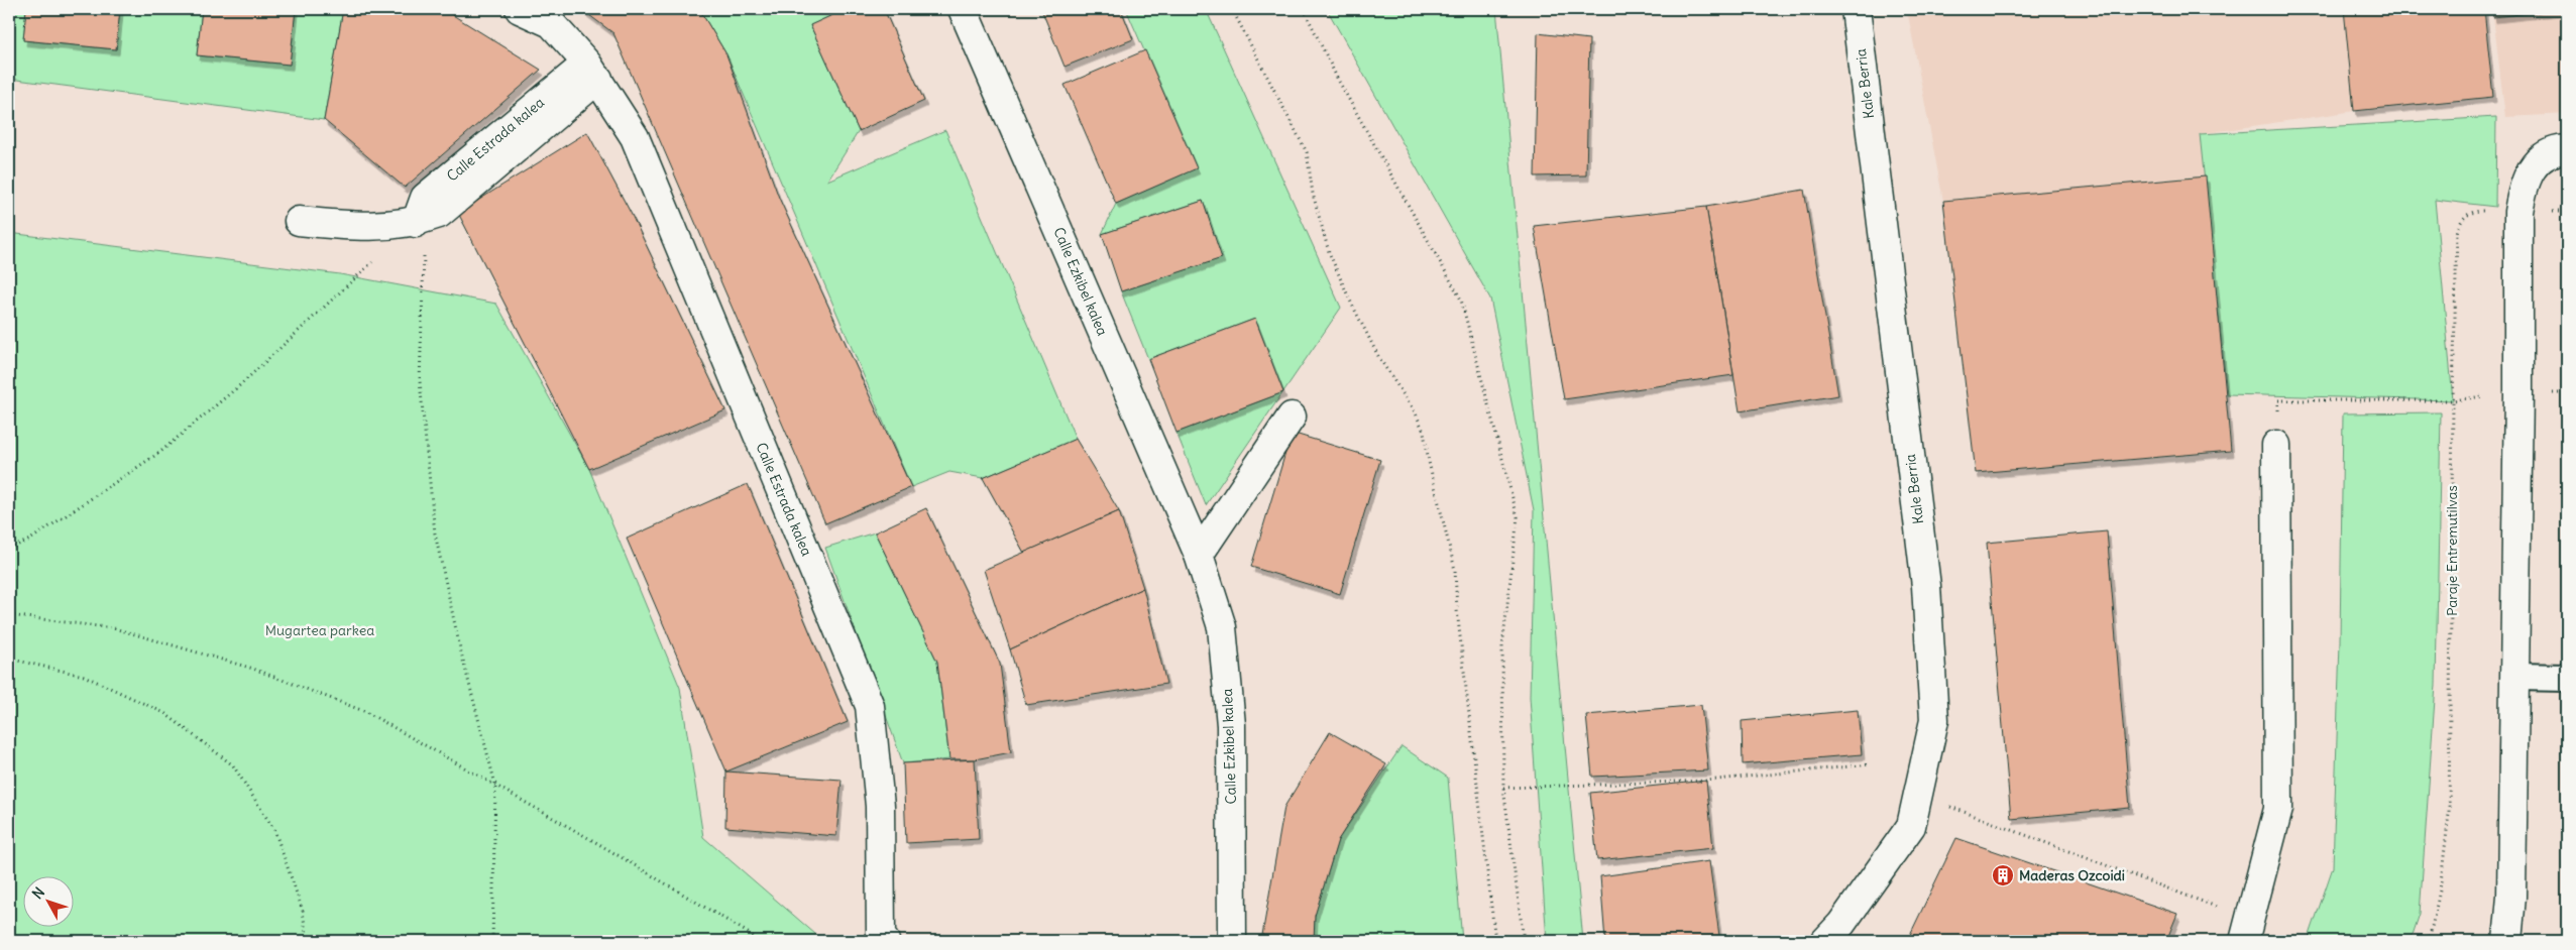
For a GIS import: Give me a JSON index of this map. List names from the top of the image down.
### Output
{
  "streets": {
    "street": ["Kale Berria", "Calle Estrada kalea", "Calle Ezkibel kalea"],
    "path": ["Paraje Entremutilvas"]
  },
  "parks": ["Mugartea parkea"],
  "places": {
    "building": ["Maderas Ozcoidi"]
  },
  "north": "top left"
}
